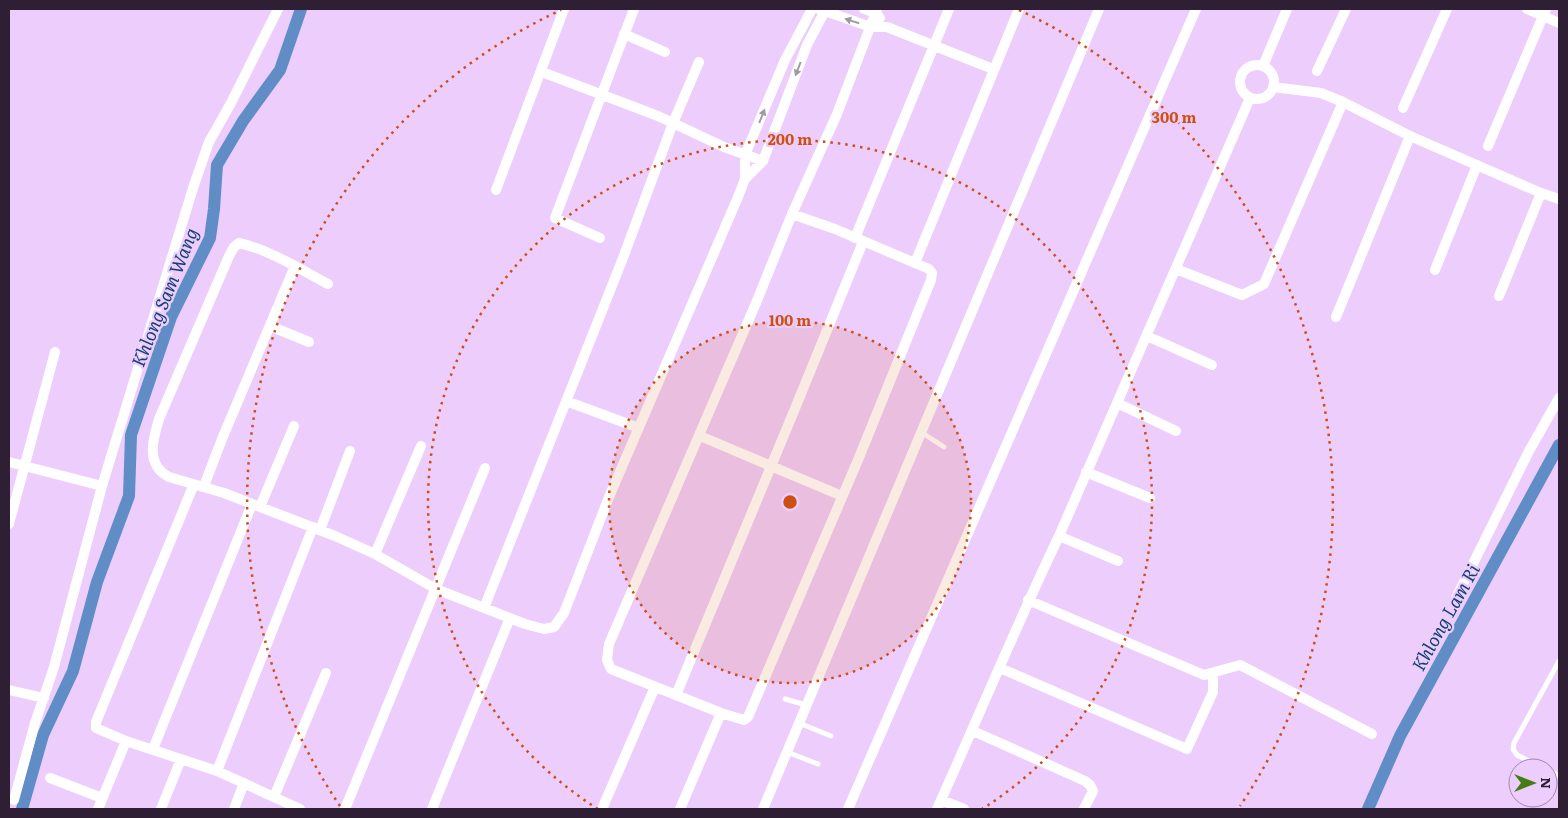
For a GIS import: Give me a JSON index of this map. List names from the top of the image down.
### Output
{
  "water": ["Khlong Sam Wang", "Khlong Lam Ri"],
  "north": "right",
  "rings": ["300 m", "200 m", "100 m"]
}
